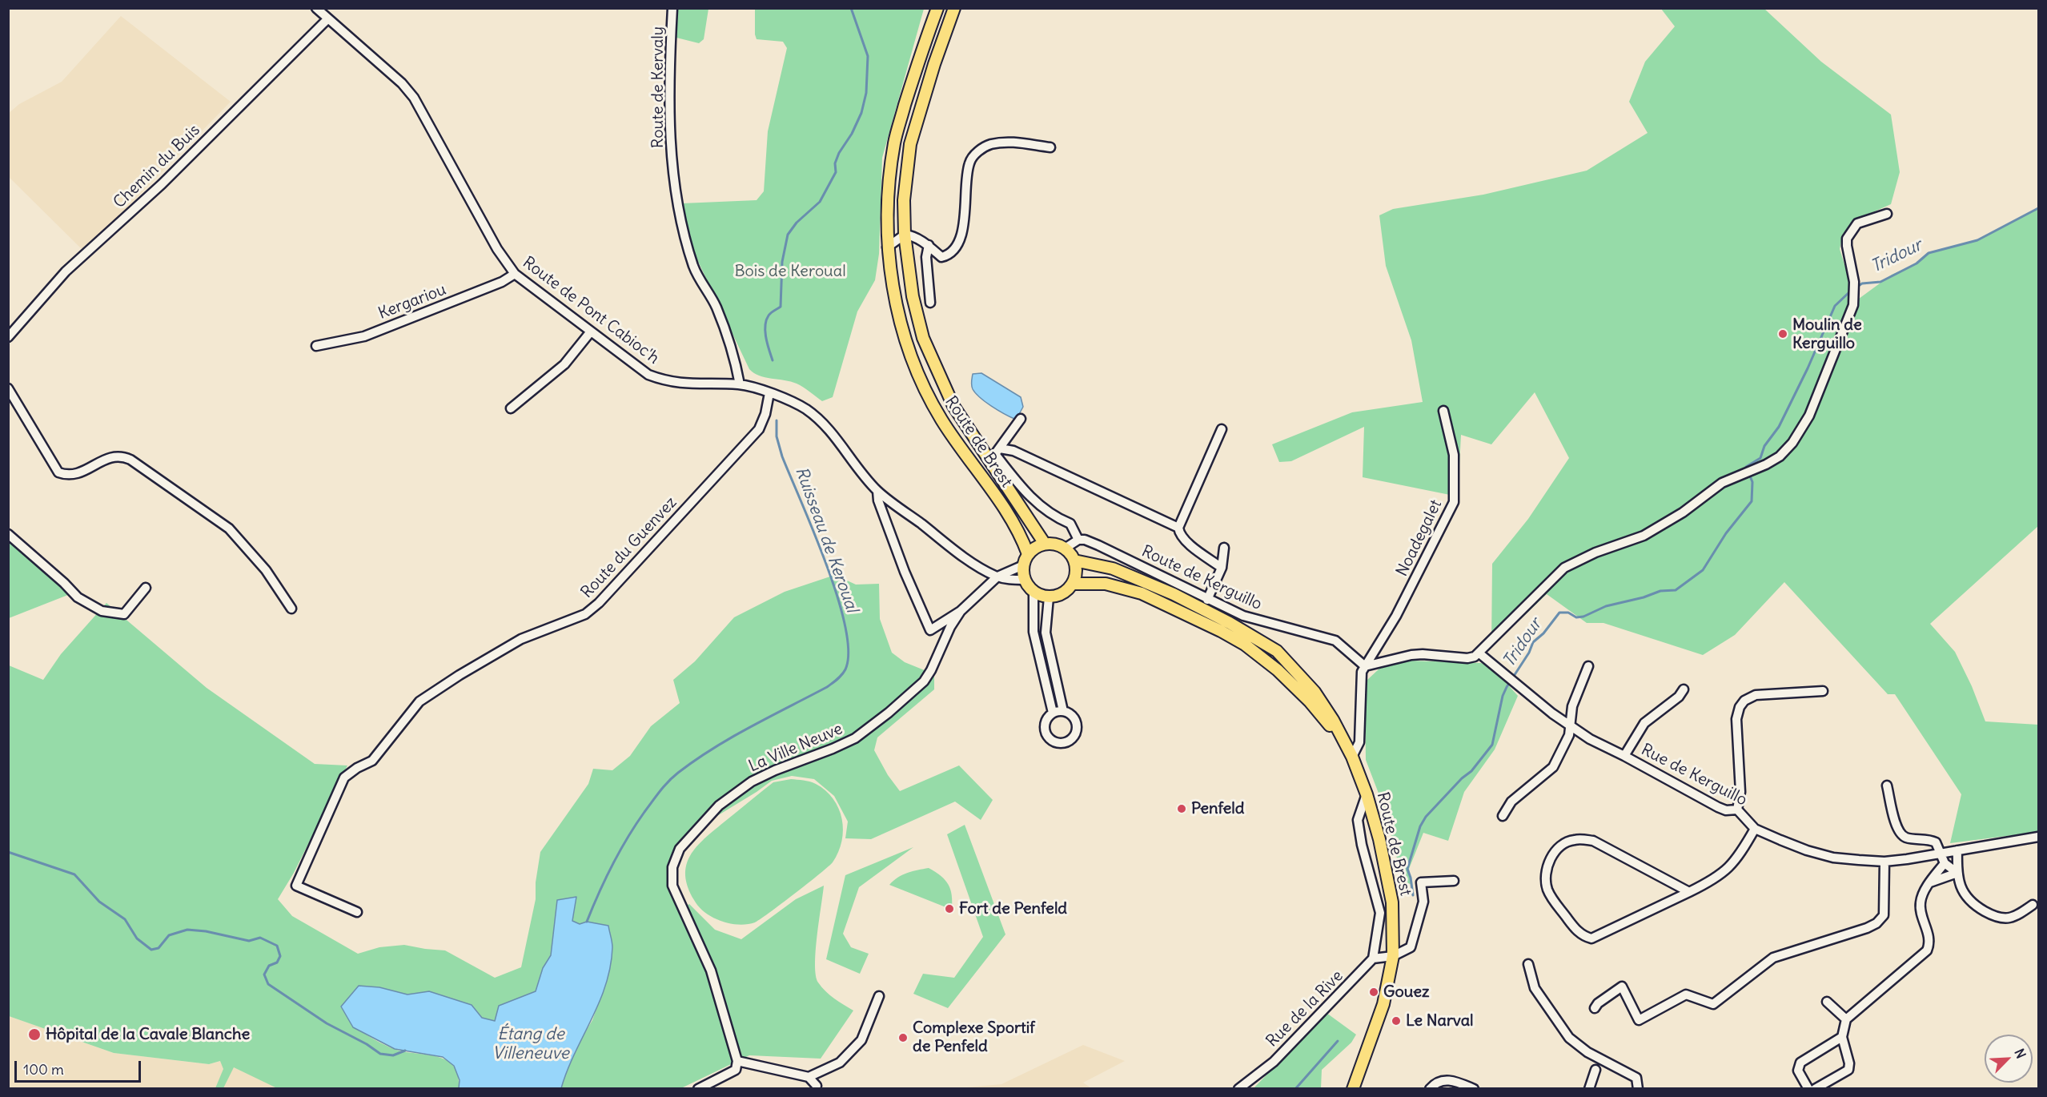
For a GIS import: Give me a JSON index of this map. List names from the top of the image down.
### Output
{
  "streets": {
    "main road": ["Route de Brest"],
    "street": [
      "Route de Kervaly",
      "Chemin du Buis",
      "Kergariou",
      "Route de Pont Cabioc'h",
      "Noadegalet",
      "Route du Guenvez",
      "Route de Kerguillo",
      "La Ville Neuve",
      "Rue de Kerguillo",
      "Rue de la Rive"
    ]
  },
  "crossings": [
    ["Route de Kervaly", "Route de Pont Cabioc'h"],
    ["Chemin du Buis", "Route de Pont Cabioc'h"],
    ["Kergariou", "Route de Pont Cabioc'h"],
    ["Route de Pont Cabioc'h", "Route de Brest"],
    ["Route de Pont Cabioc'h", "Route du Guenvez"],
    ["Noadegalet", "Route de Kerguillo"]
  ],
  "water": ["Tridour", "Ruisseau de Keroual", "Étang de Villeneuve"],
  "parks": ["Bois de Keroual"],
  "places": [
    "Moulin de Kerguillo",
    "Penfeld",
    "Fort de Penfeld",
    "Gouez",
    "Le Narval",
    "Hôpital de la Cavale Blanche",
    "Complexe Sportif de Penfeld"
  ],
  "scale_bar": "100 m",
  "north": "top right"
}
